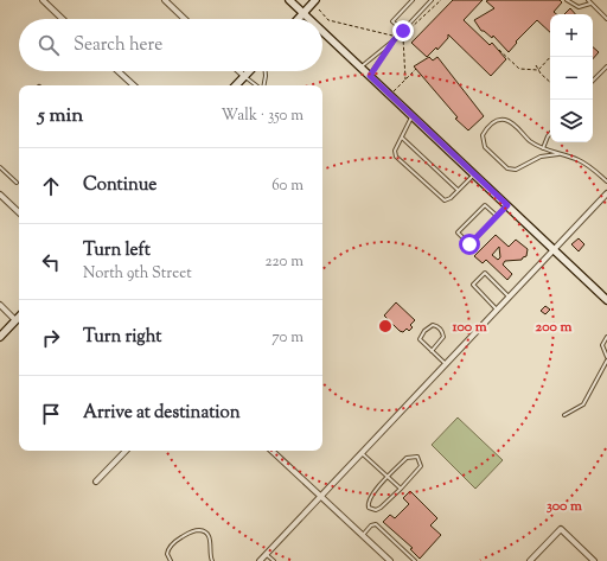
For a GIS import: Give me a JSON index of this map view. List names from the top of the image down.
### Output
{
  "page": {
    "map_buttons": ["+", "−"],
    "search": "Search here",
    "heading": ["5 min", "Walk · 350 m"],
    "list": [
      ["Continue", "60 m"],
      ["Turn left", "North 9th Street", "220 m"],
      ["Turn right", "70 m"],
      "Arrive at destination"
    ]
  },
  "rings": ["100 m", "200 m", "300 m"]
}
